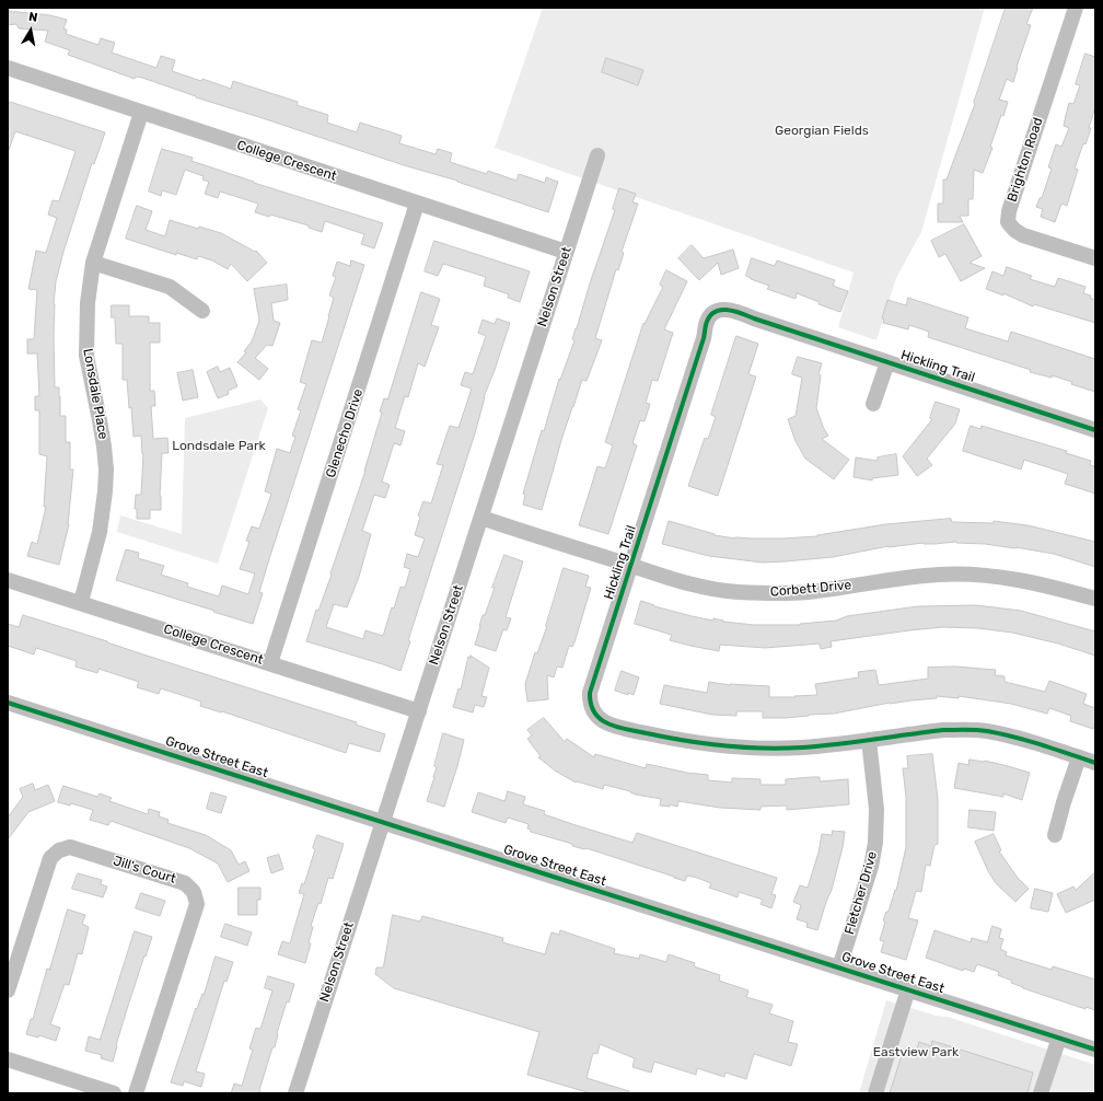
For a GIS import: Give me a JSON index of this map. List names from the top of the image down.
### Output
{
  "streets": {
    "street": [
      "Brighton Road",
      "College Crescent",
      "Nelson Street",
      "Hickling Trail",
      "Lonsdale Place",
      "Glenecho Drive",
      "Corbett Drive",
      "Grove Street East",
      "Jill's Court",
      "Fletcher Drive"
    ]
  },
  "crossings": [
    ["College Crescent", "Nelson Street"],
    ["College Crescent", "Lonsdale Place"],
    ["College Crescent", "Glenecho Drive"],
    ["Nelson Street", "Corbett Drive"],
    ["Nelson Street", "Grove Street East"],
    ["Hickling Trail", "Corbett Drive"],
    ["Hickling Trail", "Fletcher Drive"],
    ["Grove Street East", "Fletcher Drive"]
  ],
  "parks": ["Georgian Fields", "Londsdale Park", "Eastview Park"],
  "north": "top"
}
